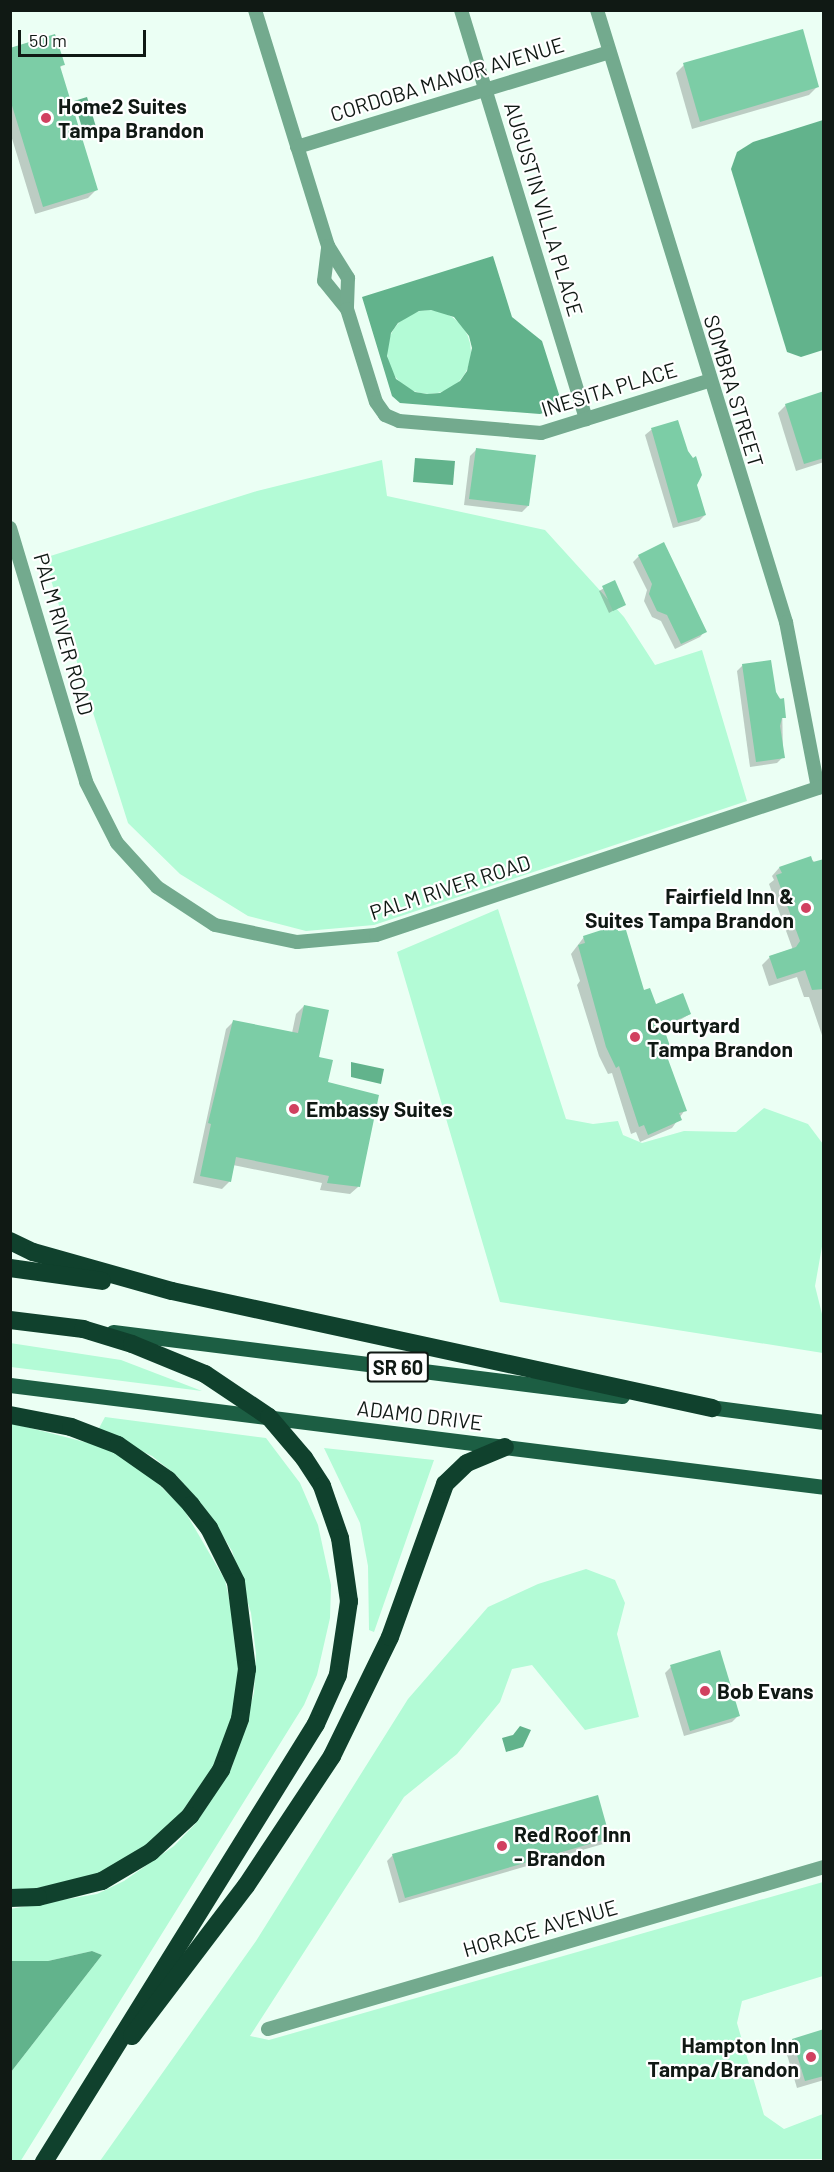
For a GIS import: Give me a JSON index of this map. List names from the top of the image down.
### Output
{
  "streets": {
    "highway": ["SR 60"],
    "main road": ["ADAMO DRIVE"],
    "street": [
      "CORDOBA MANOR AVENUE",
      "AUGUSTIN VILLA PLACE",
      "INESITA PLACE",
      "SOMBRA STREET",
      "PALM RIVER ROAD",
      "HORACE AVENUE"
    ]
  },
  "crossings": [
    ["CORDOBA MANOR AVENUE", "AUGUSTIN VILLA PLACE"],
    ["CORDOBA MANOR AVENUE", "INESITA PLACE"],
    ["CORDOBA MANOR AVENUE", "SOMBRA STREET"],
    ["AUGUSTIN VILLA PLACE", "INESITA PLACE"],
    ["INESITA PLACE", "SOMBRA STREET"],
    ["SOMBRA STREET", "PALM RIVER ROAD"]
  ],
  "places": [
    "Home2 Suites Tampa Brandon",
    "Fairfield Inn & Suites Tampa Brandon",
    "Courtyard Tampa Brandon",
    "Embassy Suites",
    "Bob Evans",
    "Red Roof Inn - Brandon",
    "Hampton Inn Tampa/Brandon"
  ],
  "scale_bar": "50 m"
}
